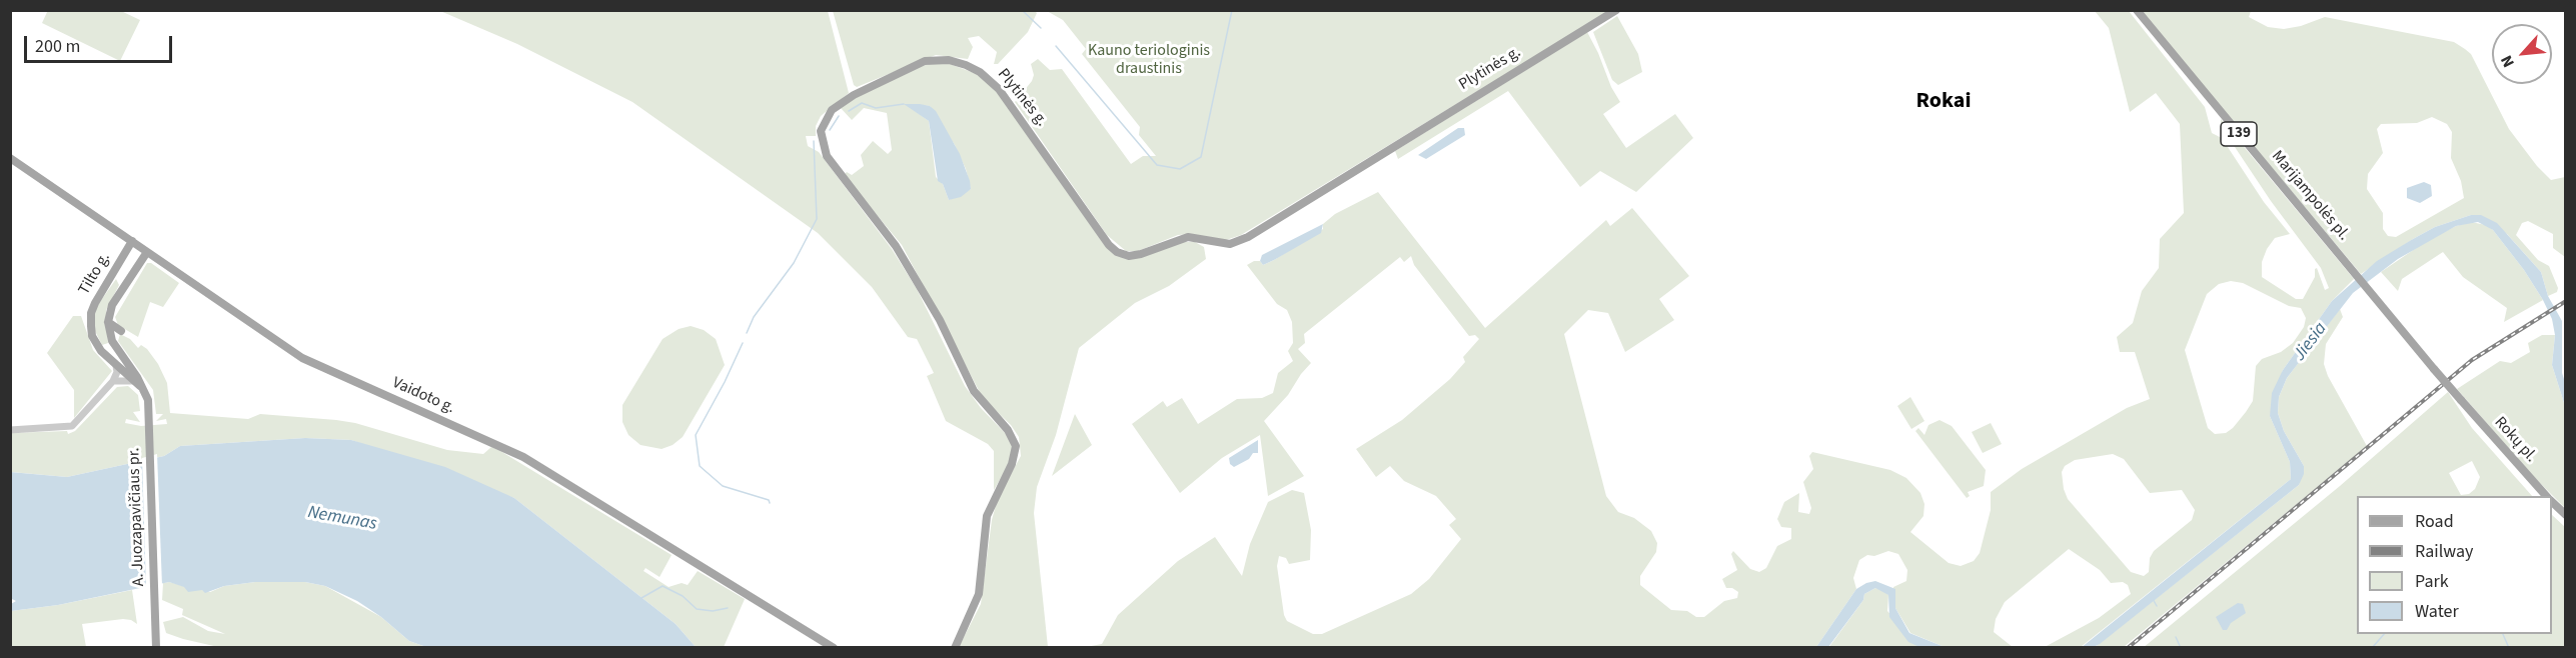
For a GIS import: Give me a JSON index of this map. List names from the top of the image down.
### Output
{
  "streets": {
    "main road": [
      "Plytinės g.",
      "139",
      "Marijampolės pl.",
      "Tilto g.",
      "Vaidoto g.",
      "Rokų pl.",
      "A. Juozapavičiaus pr."
    ]
  },
  "crossings": [
    ["Marijampolės pl.", "Rokų pl."],
    ["Tilto g.", "Vaidoto g."],
    ["Tilto g.", "A. Juozapavičiaus pr."]
  ],
  "districts": ["Rokai"],
  "water": ["Jiesia", "Nemunas"],
  "parks": ["Kauno teriologinis draustinis"],
  "legend": [
    "Road",
    "Railway",
    "Park",
    "Water"
  ],
  "scale_bar": "200 m",
  "north": "bottom left"
}
